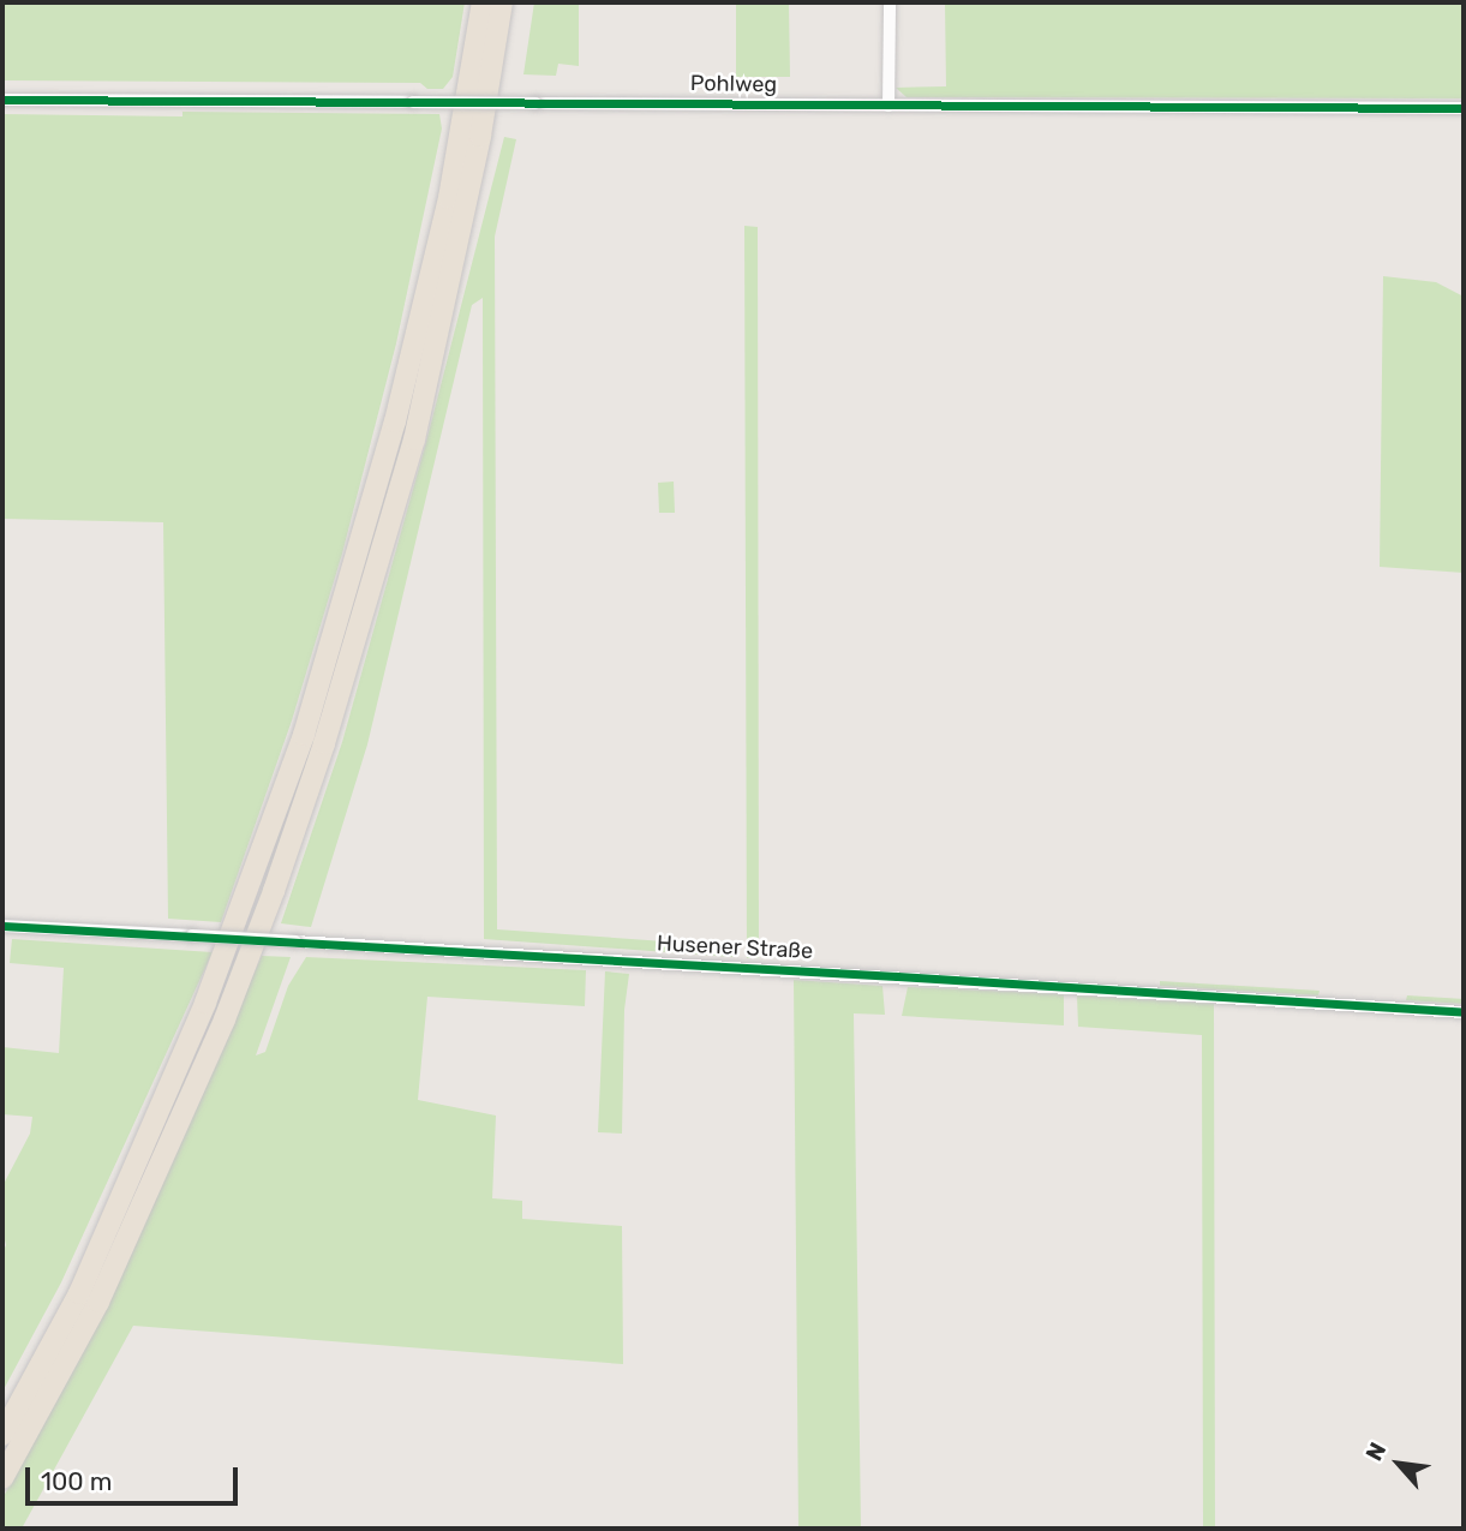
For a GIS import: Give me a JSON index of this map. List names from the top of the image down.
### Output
{
  "streets": {
    "street": ["Pohlweg", "Husener Straße"]
  },
  "scale_bar": "100 m",
  "north": "top left"
}
